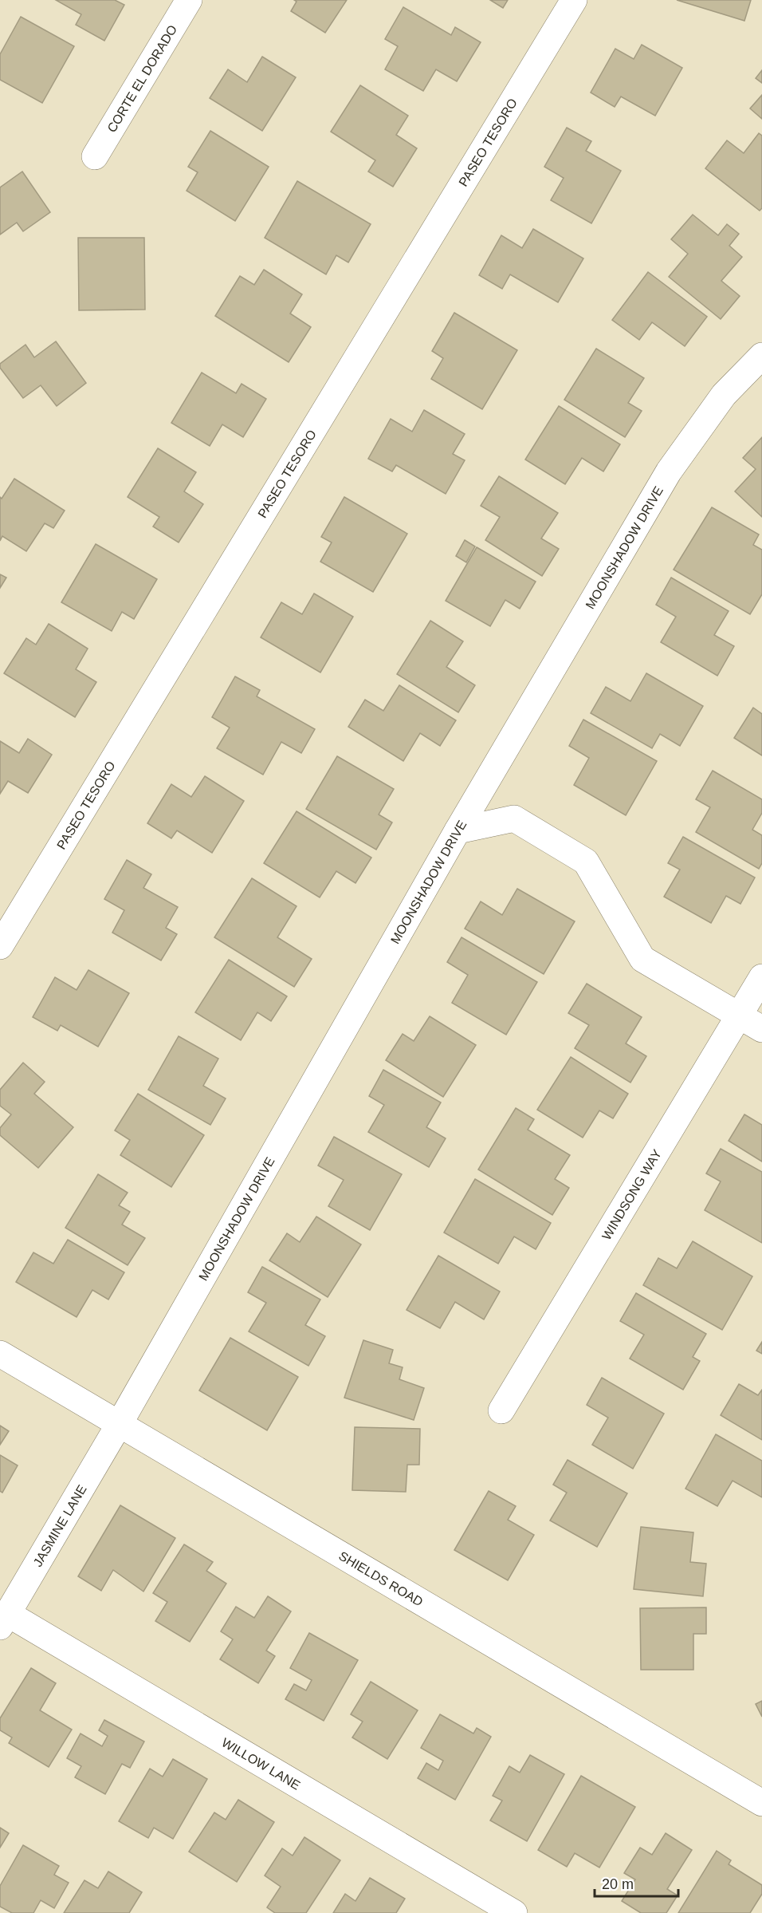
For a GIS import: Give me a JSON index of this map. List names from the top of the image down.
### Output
{
  "streets": {
    "street": [
      "CORTE EL DORADO",
      "PASEO TESORO",
      "MOONSHADOW DRIVE",
      "WINDSONG WAY",
      "JASMINE LANE",
      "SHIELDS ROAD",
      "WILLOW LANE"
    ]
  },
  "crossings": [
    ["MOONSHADOW DRIVE", "JASMINE LANE"],
    ["MOONSHADOW DRIVE", "SHIELDS ROAD"],
    ["JASMINE LANE", "SHIELDS ROAD"],
    ["JASMINE LANE", "WILLOW LANE"]
  ],
  "scale_bar": "20 m"
}
